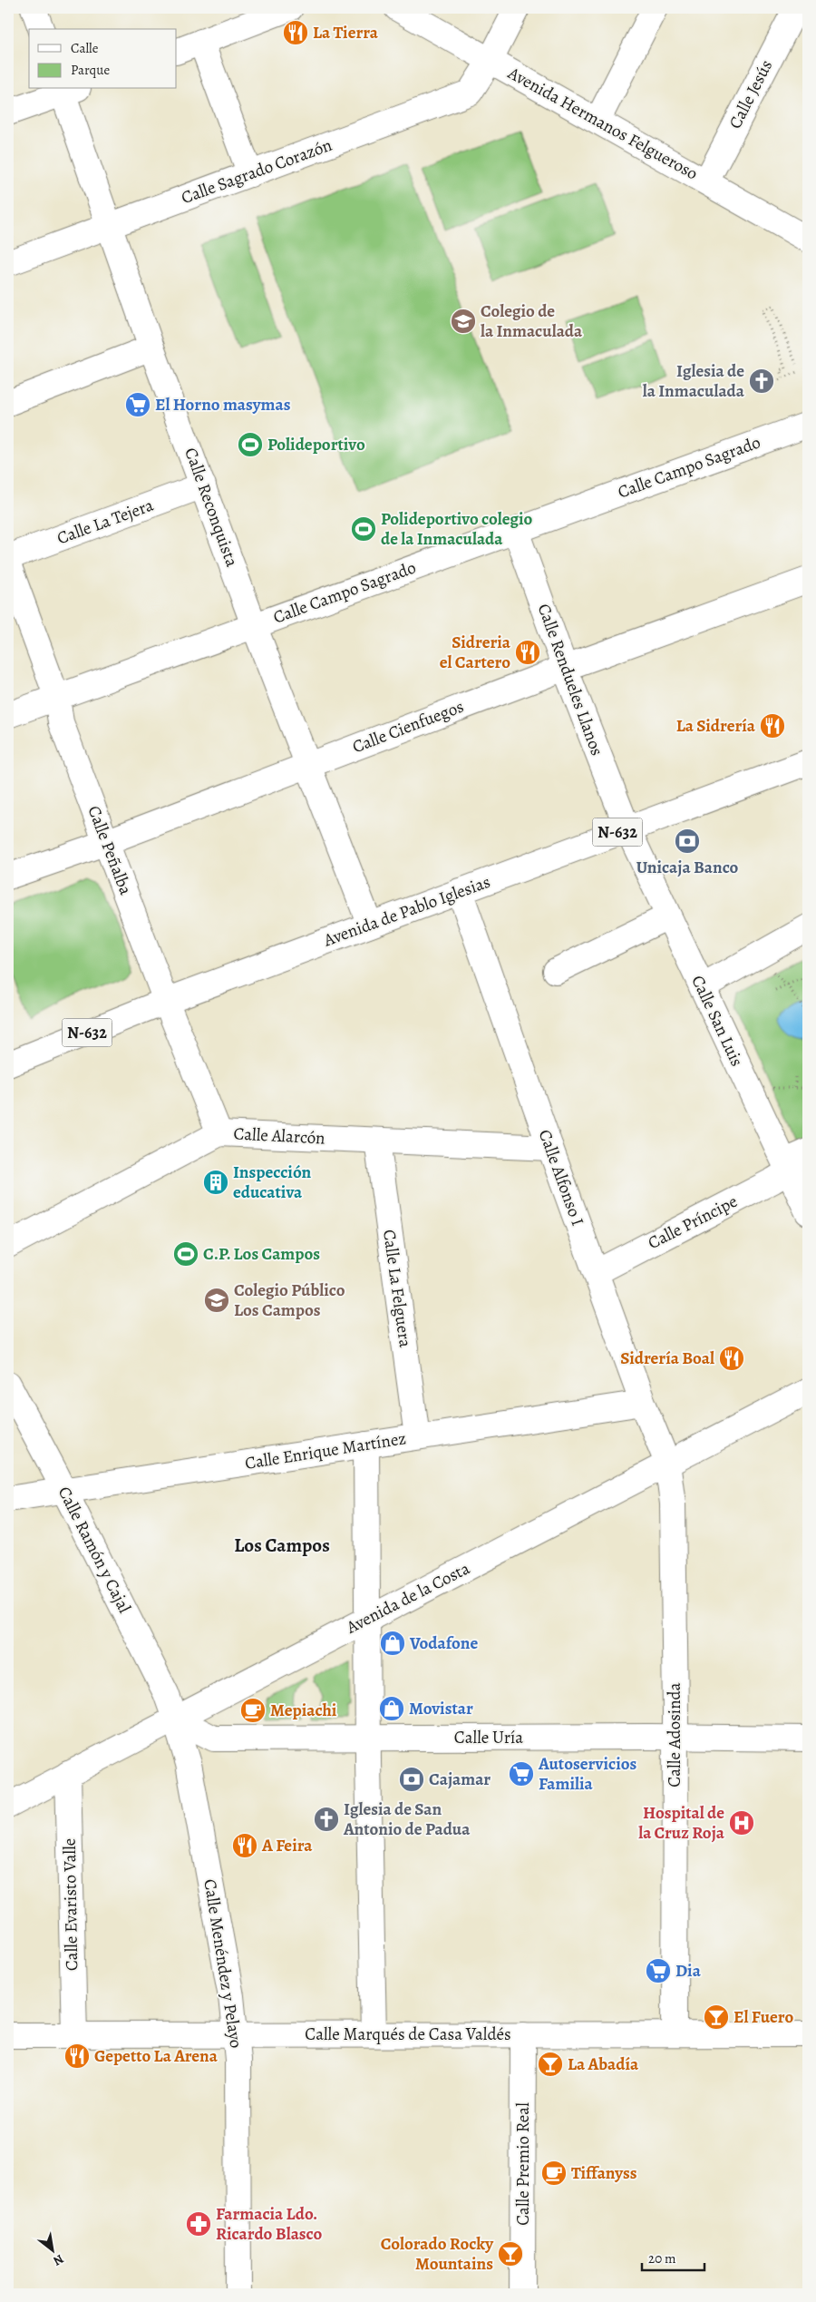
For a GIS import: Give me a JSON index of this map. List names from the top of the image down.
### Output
{
  "streets": {
    "street": [
      "Calle Jesús",
      "Avenida Hermanos Felgueroso",
      "Calle Sagrado Corazón",
      "Calle Campo Sagrado",
      "Calle Reconquista",
      "Calle La Tejera",
      "Calle Rendueles Llanos",
      "Calle Cienfuegos",
      "N-632",
      "Calle Peñalba",
      "Avenida de Pablo Iglesias",
      "Calle San Luis",
      "Calle Alarcón",
      "Calle Alfonso I",
      "Calle Príncipe",
      "Calle La Felguera",
      "Calle Enrique Martínez",
      "Calle Ramón y Cajal",
      "Avenida de la Costa",
      "Calle Adosinda",
      "Calle Uría",
      "Calle Evaristo Valle",
      "Calle Menéndez y Pelayo",
      "Calle Marqués de Casa Valdés",
      "Calle Premio Real"
    ]
  },
  "crossings": [
    ["Calle Jesús", "Avenida Hermanos Felgueroso"],
    ["Avenida Hermanos Felgueroso", "Calle Sagrado Corazón"],
    ["Calle Sagrado Corazón", "Calle Reconquista"],
    ["Calle Campo Sagrado", "Calle Reconquista"],
    ["Calle Campo Sagrado", "Calle Rendueles Llanos"],
    ["Calle Campo Sagrado", "Calle Peñalba"],
    ["Calle Reconquista", "Calle La Tejera"],
    ["Calle Reconquista", "Calle Cienfuegos"],
    ["Calle Reconquista", "Avenida de Pablo Iglesias"],
    ["Calle Rendueles Llanos", "Calle Cienfuegos"],
    ["Calle Rendueles Llanos", "Avenida de Pablo Iglesias"],
    ["Calle Rendueles Llanos", "Calle San Luis"],
    ["Calle Cienfuegos", "Calle Peñalba"],
    ["Calle Peñalba", "Avenida de Pablo Iglesias"],
    ["Calle Peñalba", "Calle Alarcón"],
    ["Avenida de Pablo Iglesias", "Calle San Luis"],
    ["Avenida de Pablo Iglesias", "Calle Alfonso I"],
    ["Calle San Luis", "Calle Príncipe"],
    ["Calle Alarcón", "Calle Alfonso I"],
    ["Calle Alarcón", "Calle La Felguera"],
    ["Calle Alfonso I", "Calle Príncipe"],
    ["Calle Alfonso I", "Calle Enrique Martínez"],
    ["Calle Alfonso I", "Avenida de la Costa"],
    ["Calle Alfonso I", "Calle Adosinda"],
    ["Calle La Felguera", "Calle Enrique Martínez"],
    ["Calle Enrique Martínez", "Calle Ramón y Cajal"],
    ["Calle Ramón y Cajal", "Avenida de la Costa"],
    ["Calle Ramón y Cajal", "Calle Uría"],
    ["Calle Ramón y Cajal", "Calle Menéndez y Pelayo"],
    ["Avenida de la Costa", "Calle Adosinda"],
    ["Avenida de la Costa", "Calle Uría"],
    ["Avenida de la Costa", "Calle Evaristo Valle"],
    ["Avenida de la Costa", "Calle Menéndez y Pelayo"],
    ["Calle Adosinda", "Calle Uría"],
    ["Calle Adosinda", "Calle Marqués de Casa Valdés"],
    ["Calle Uría", "Calle Menéndez y Pelayo"],
    ["Calle Evaristo Valle", "Calle Marqués de Casa Valdés"],
    ["Calle Menéndez y Pelayo", "Calle Marqués de Casa Valdés"],
    ["Calle Marqués de Casa Valdés", "Calle Premio Real"]
  ],
  "districts": ["Los Campos"],
  "places": {
    "restaurant": [
      "La Tierra",
      "Sidreria el Cartero",
      "La Sidrería",
      "Sidrería Boal",
      "A Feira",
      "Gepetto La Arena"
    ],
    "school or university": ["Colegio de la Inmaculada", "Colegio Público Los Campos"],
    "church": ["Iglesia de la Inmaculada", "Iglesia de San Antonio de Padua"],
    "supermarket": ["El Horno masymas", "Autoservicios Familia", "Dia"],
    "sports": ["Polideportivo", "Polideportivo colegio de la Inmaculada", "C.P. Los Campos"],
    "bank": ["Unicaja Banco", "Cajamar"],
    "building": ["Inspección educativa"],
    "shop": ["Vodafone", "Movistar"],
    "cafe": ["Mepiachi", "Tiffanyss"],
    "hospital": ["Hospital de la Cruz Roja"],
    "bar": ["El Fuero", "La Abadía", "Colorado Rocky Mountains"],
    "pharmacy": ["Farmacia Ldo. Ricardo Blasco"]
  },
  "legend": ["Calle", "Parque"],
  "scale_bar": "20 m",
  "north": "bottom right"
}
